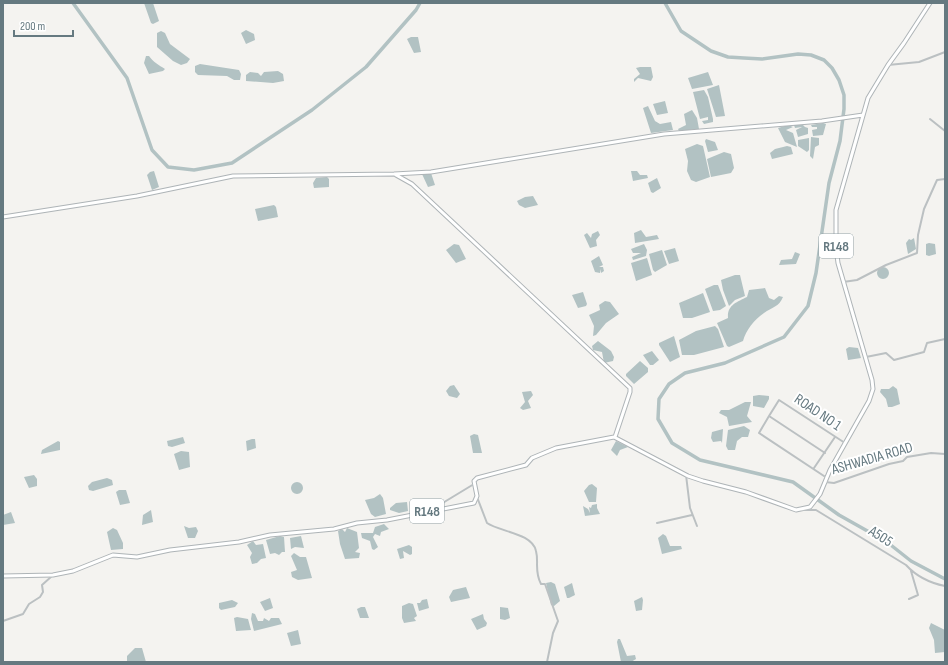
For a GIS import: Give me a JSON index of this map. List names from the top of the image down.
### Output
{
  "streets": {
    "main road": ["R148"],
    "street": ["ROAD NO 1", "ASHWADIA ROAD", "A505"]
  },
  "crossings": [
    ["R148", "ROAD NO 1"],
    ["R148", "ASHWADIA ROAD"],
    ["R148", "A505"]
  ],
  "scale_bar": "200 m"
}
